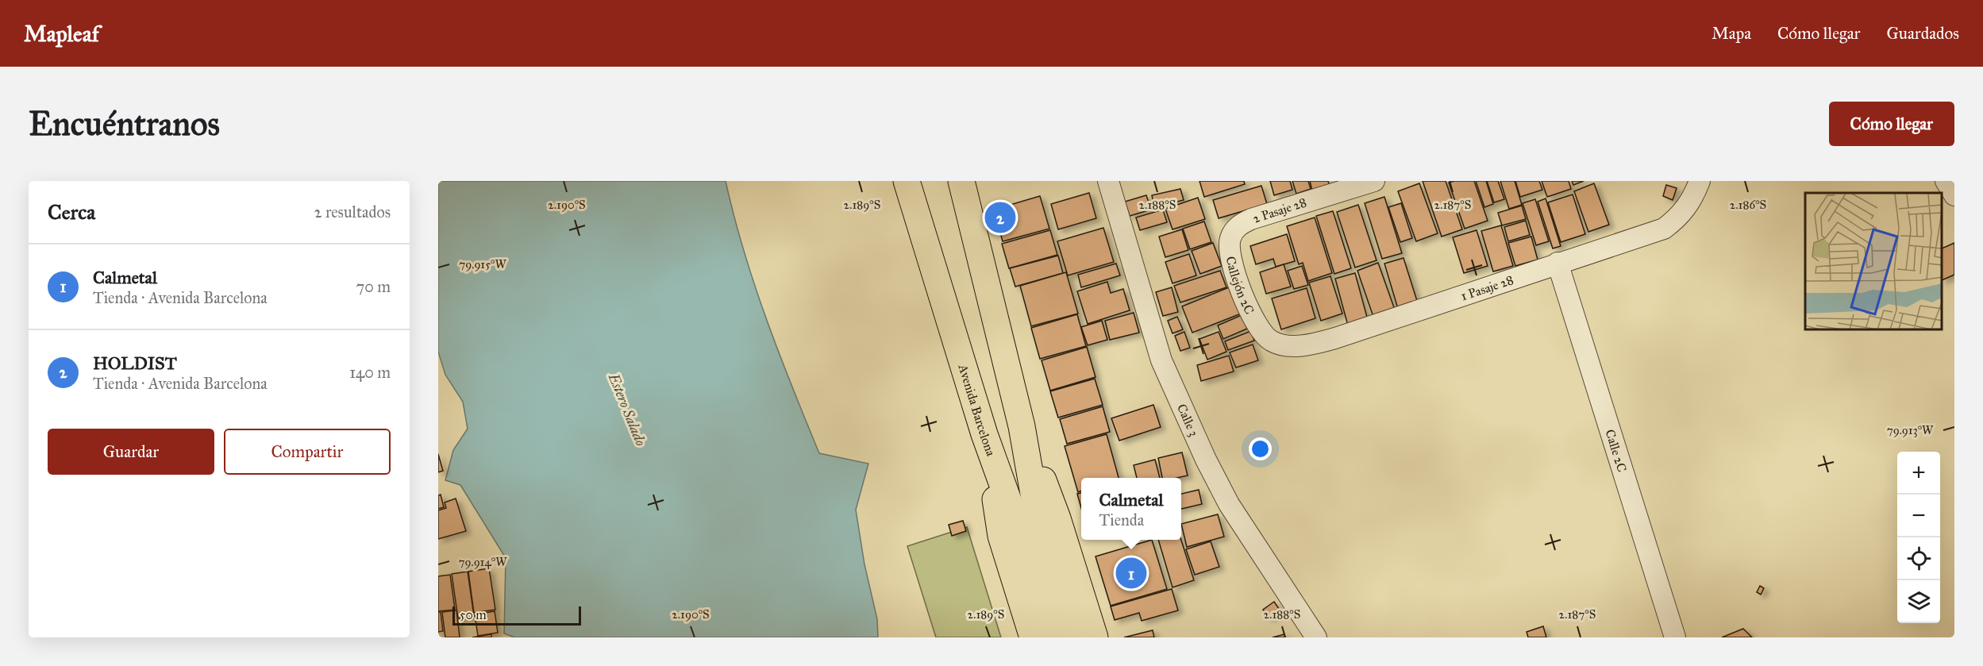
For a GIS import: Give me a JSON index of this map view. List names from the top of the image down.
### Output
{
  "streets": {
    "main road": ["Avenida Barcelona"],
    "street": [
      "2 Pasaje 28",
      "Callejón 2C",
      "1 Pasaje 28",
      "Calle 3",
      "Calle 2C"
    ]
  },
  "crossings": [
    ["2 Pasaje 28", "Callejón 2C"],
    ["Callejón 2C", "1 Pasaje 28"],
    ["1 Pasaje 28", "Calle 2C"]
  ],
  "water": ["Estero Salado"],
  "scale_bar": "50 m",
  "page": {
    "header": "Mapleaf",
    "nav": ["Mapa", "Cómo llegar", "Guardados"],
    "buttons": [
      "Cómo llegar",
      ["Guardar", "Compartir"]
    ],
    "title": "Encuéntranos",
    "heading": ["Cerca", "2 resultados"],
    "pins": ["2", "1"],
    "list": [
      {
        "mark": "1",
        "name": "Calmetal",
        "note": "Tienda · Avenida Barcelona",
        "value": "70 m"
      },
      {
        "mark": "2",
        "name": "HOLDIST",
        "note": "Tienda · Avenida Barcelona",
        "value": "140 m"
      }
    ],
    "map_buttons": ["+", "−"],
    "popup": ["Calmetal", "Tienda"],
    "scale": "50 m"
  },
  "coordinates": [
    "2.190°S",
    "2.189°S",
    "2.188°S",
    "2.187°S",
    "2.186°S",
    "79.915°W",
    "79.913°W",
    "79.914°W"
  ]
}
